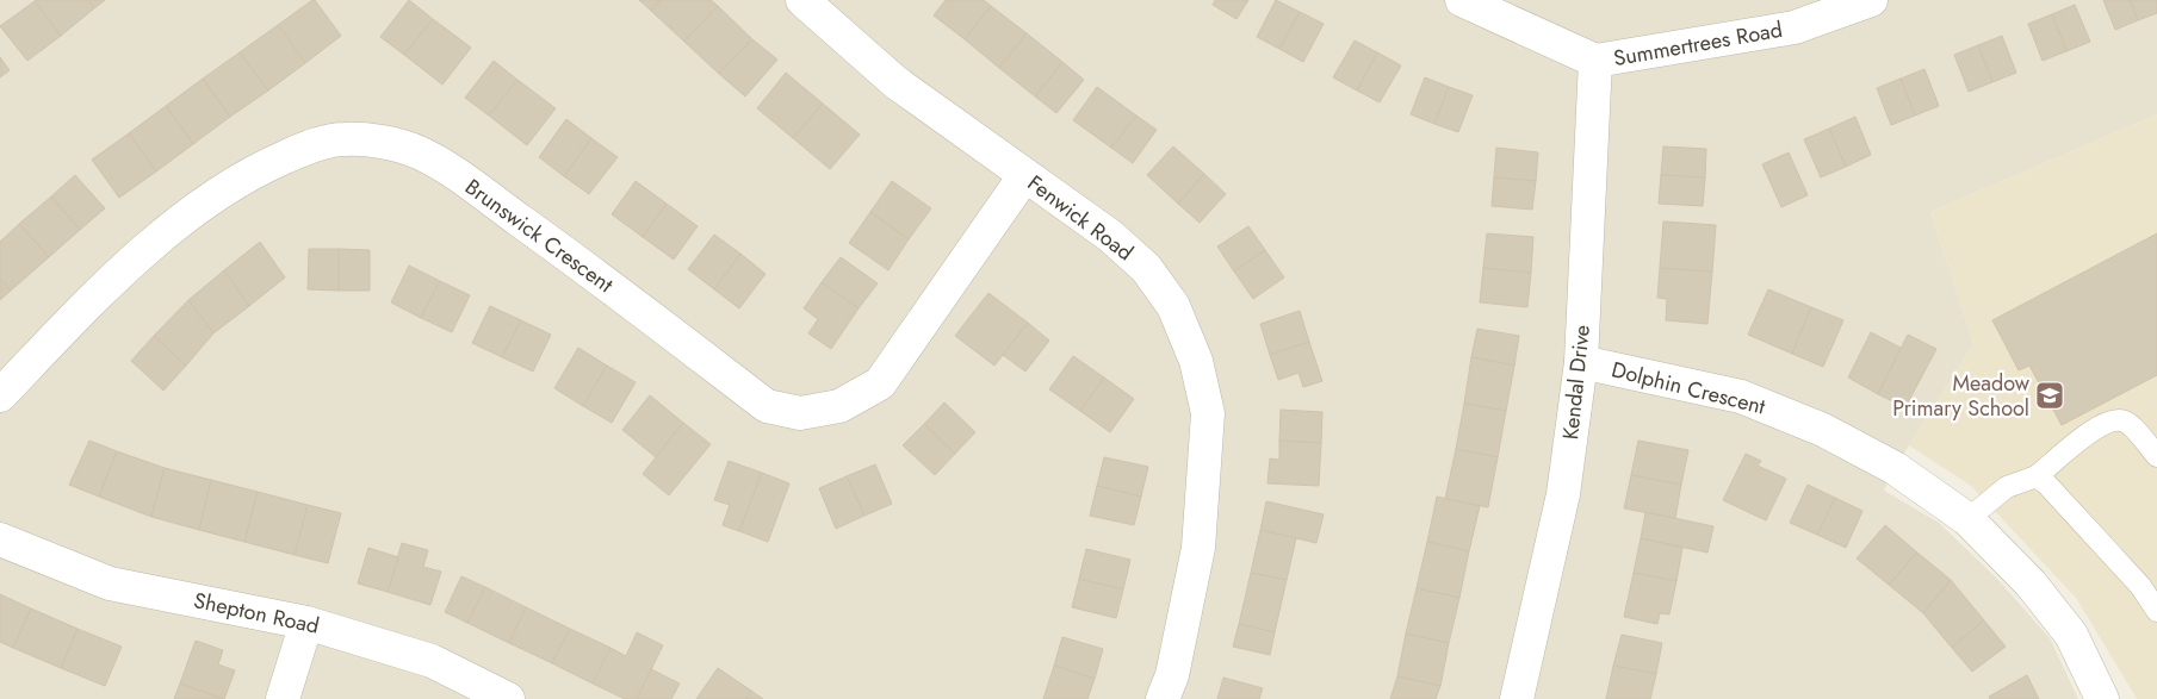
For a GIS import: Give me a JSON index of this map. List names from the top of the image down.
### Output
{
  "streets": {
    "street": [
      "Summertrees Road",
      "Fenwick Road",
      "Brunswick Crescent",
      "Kendal Drive",
      "Dolphin Crescent",
      "Shepton Road"
    ]
  },
  "crossings": [
    ["Summertrees Road", "Kendal Drive"],
    ["Fenwick Road", "Brunswick Crescent"],
    ["Kendal Drive", "Dolphin Crescent"]
  ],
  "places": {
    "school or university": ["Meadow Primary School"]
  }
}
